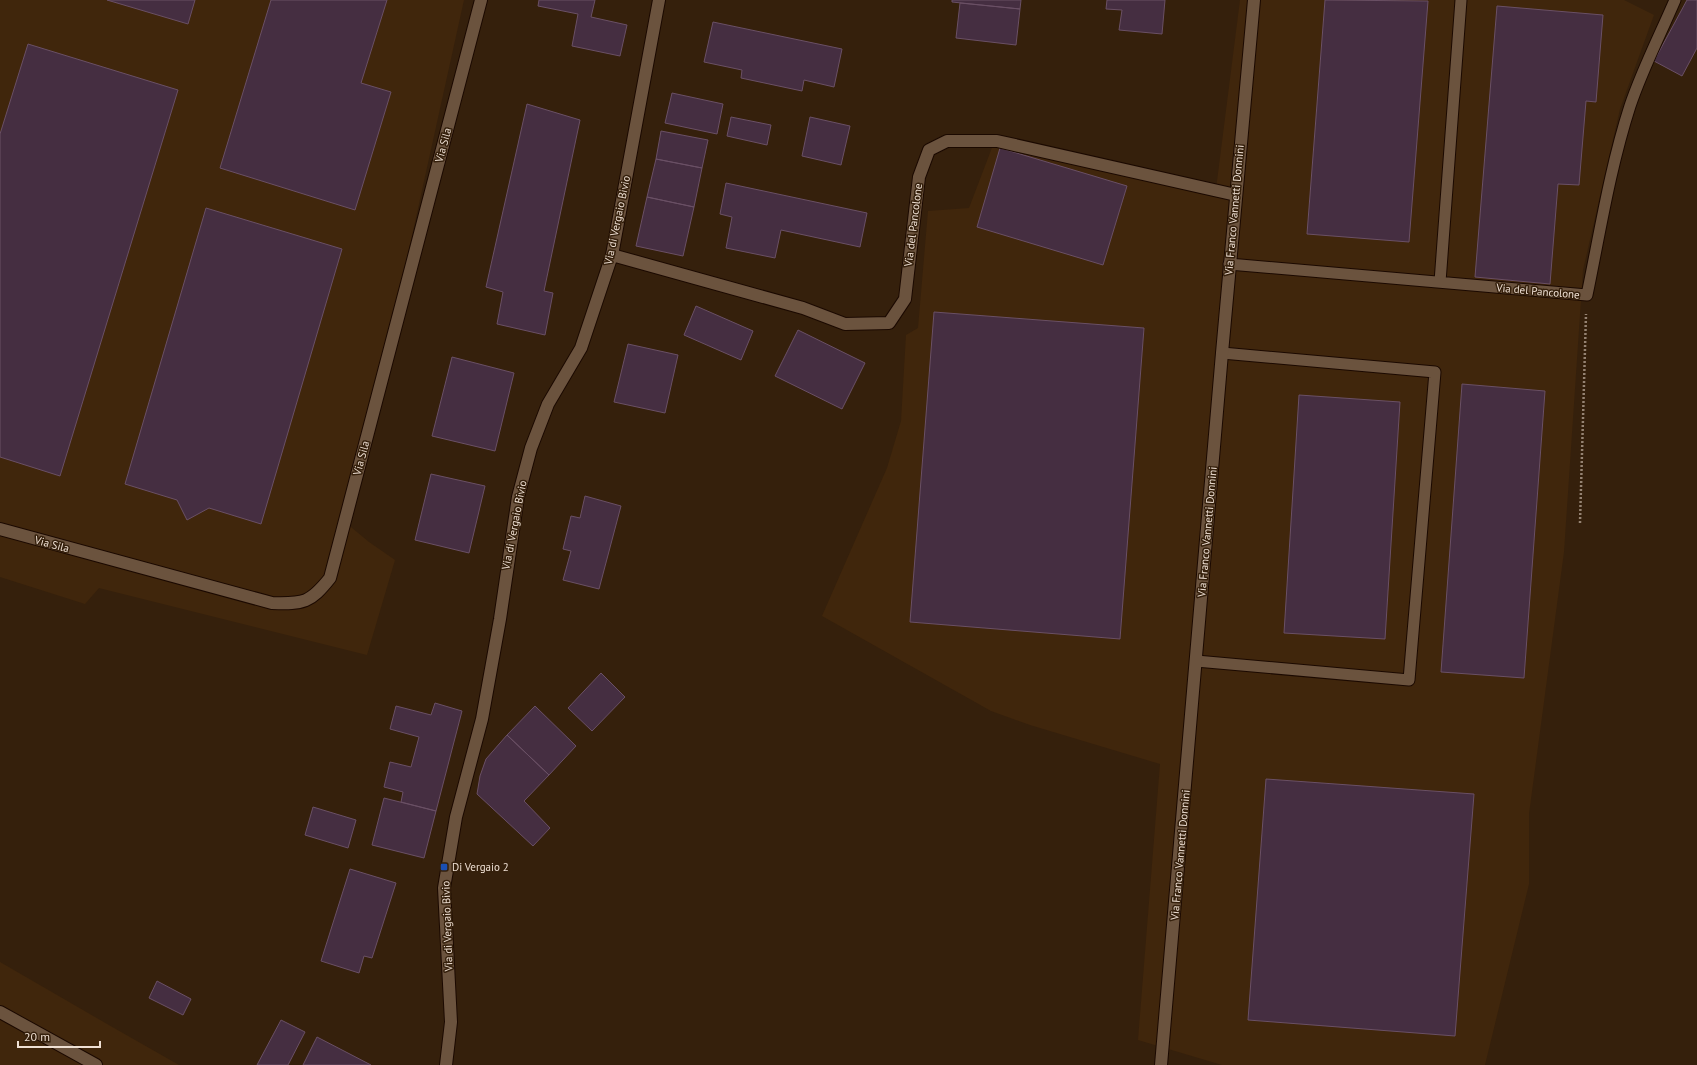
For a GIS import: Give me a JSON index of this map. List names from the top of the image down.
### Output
{
  "streets": {
    "street": [
      "Via Sila",
      "Via Franco Vannetti Donnini",
      "Via di Vergaio Bivio",
      "Via del Pancolone"
    ]
  },
  "crossings": [
    ["Via Franco Vannetti Donnini", "Via del Pancolone"],
    ["Via di Vergaio Bivio", "Via del Pancolone"]
  ],
  "places": {
    "transit": ["Di Vergaio 2"]
  },
  "scale_bar": "20 m"
}
